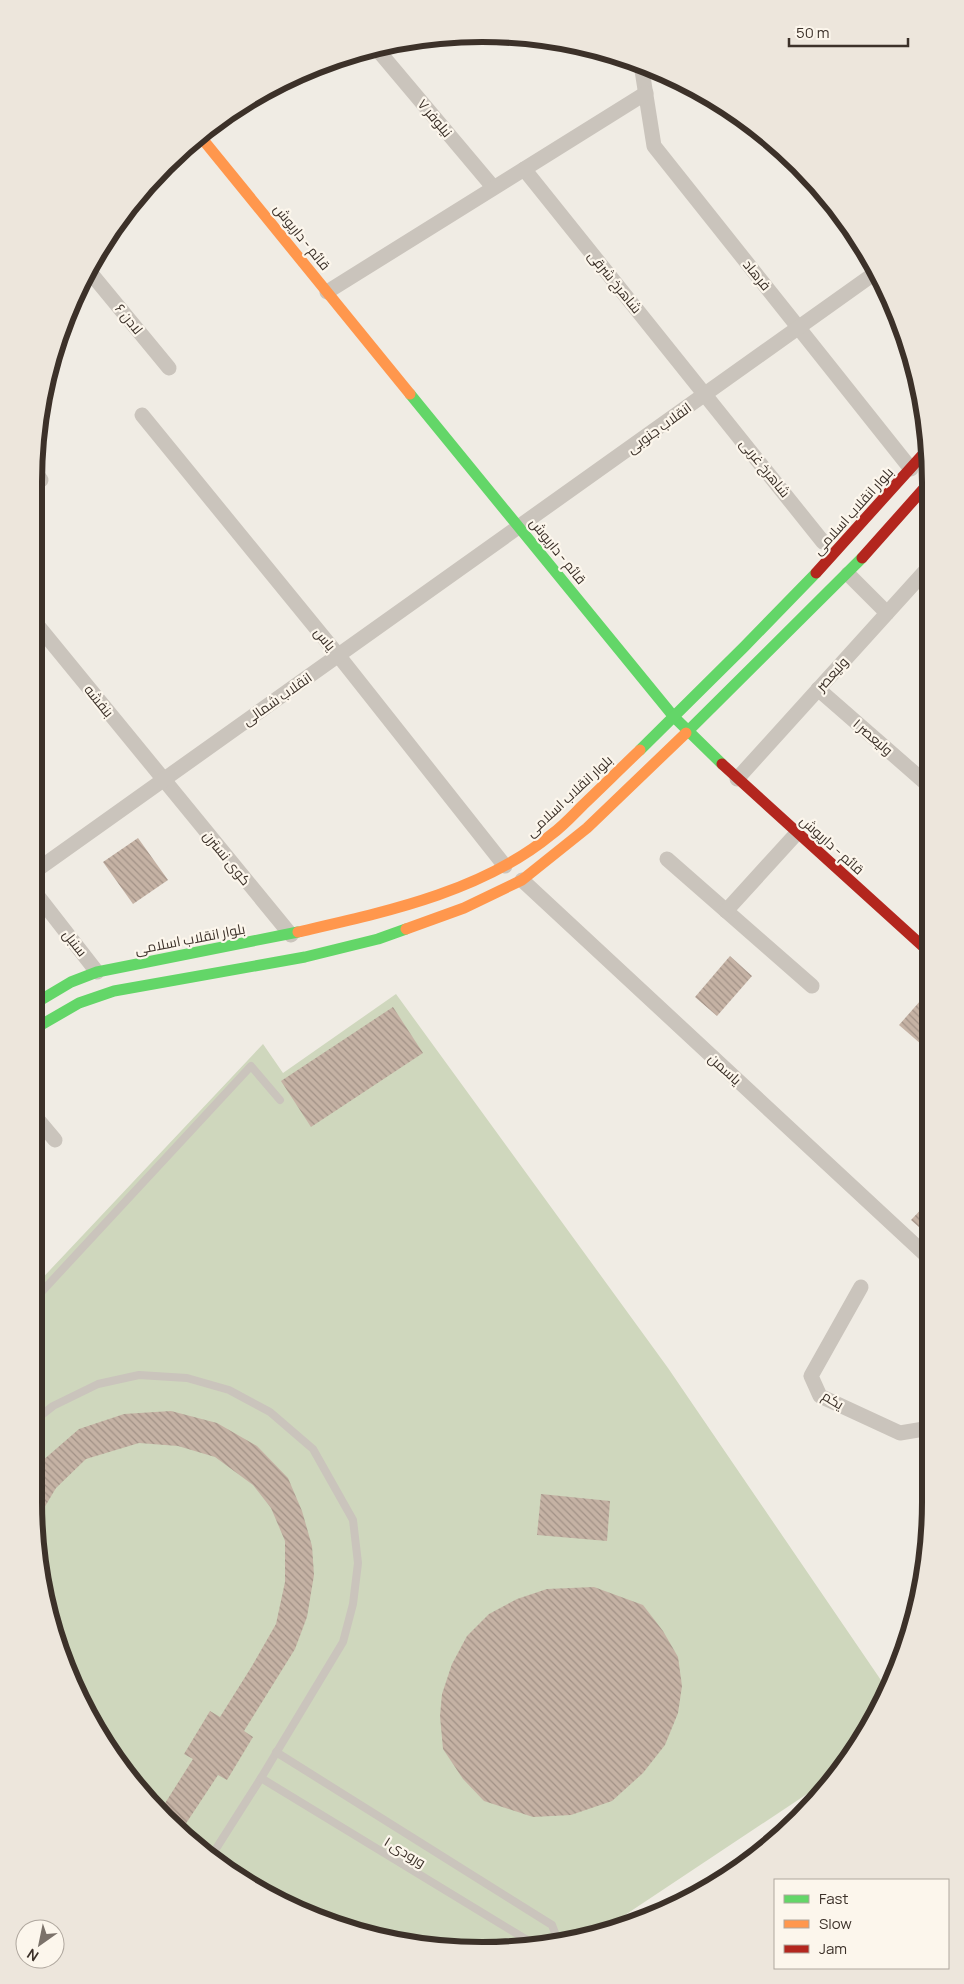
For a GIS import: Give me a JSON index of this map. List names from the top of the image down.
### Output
{
  "streets": {
    "main road": ["قائم - داریوش", "بلوار انقلاب اسلامی"],
    "street": [
      "نیلوفر ۷",
      "فرهاد",
      "شاهرخ شرقی",
      "لادن ۶",
      "انقلاب جنوبی",
      "شاهرخ غربی",
      "یاس",
      "ولیعصر",
      "انقلاب شمالی",
      "بنفشه",
      "ولیعصر ۱",
      "کوی نسترن",
      "سنبل",
      "یاسمن",
      "یکم"
    ],
    "lane": ["ورودی ۱"]
  },
  "crossings": [
    ["قائم - داریوش", "انقلاب جنوبی"],
    ["قائم - داریوش", "بلوار انقلاب اسلامی"],
    ["قائم - داریوش", "ولیعصر"],
    ["قائم - داریوش", "انقلاب شمالی"],
    ["فرهاد", "انقلاب جنوبی"],
    ["فرهاد", "بلوار انقلاب اسلامی"],
    ["شاهرخ شرقی", "انقلاب جنوبی"],
    ["شاهرخ شرقی", "شاهرخ غربی"],
    ["انقلاب جنوبی", "شاهرخ غربی"],
    ["انقلاب جنوبی", "انقلاب شمالی"],
    ["بلوار انقلاب اسلامی", "یاس"],
    ["بلوار انقلاب اسلامی", "کوی نسترن"],
    ["بلوار انقلاب اسلامی", "سنبل"],
    ["یاس", "انقلاب شمالی"],
    ["ولیعصر", "ولیعصر ۱"],
    ["انقلاب شمالی", "بنفشه"],
    ["انقلاب شمالی", "کوی نسترن"],
    ["بنفشه", "کوی نسترن"]
  ],
  "legend": ["Fast", "Slow", "Jam"],
  "scale_bar": "50 m",
  "north": "bottom left"
}
